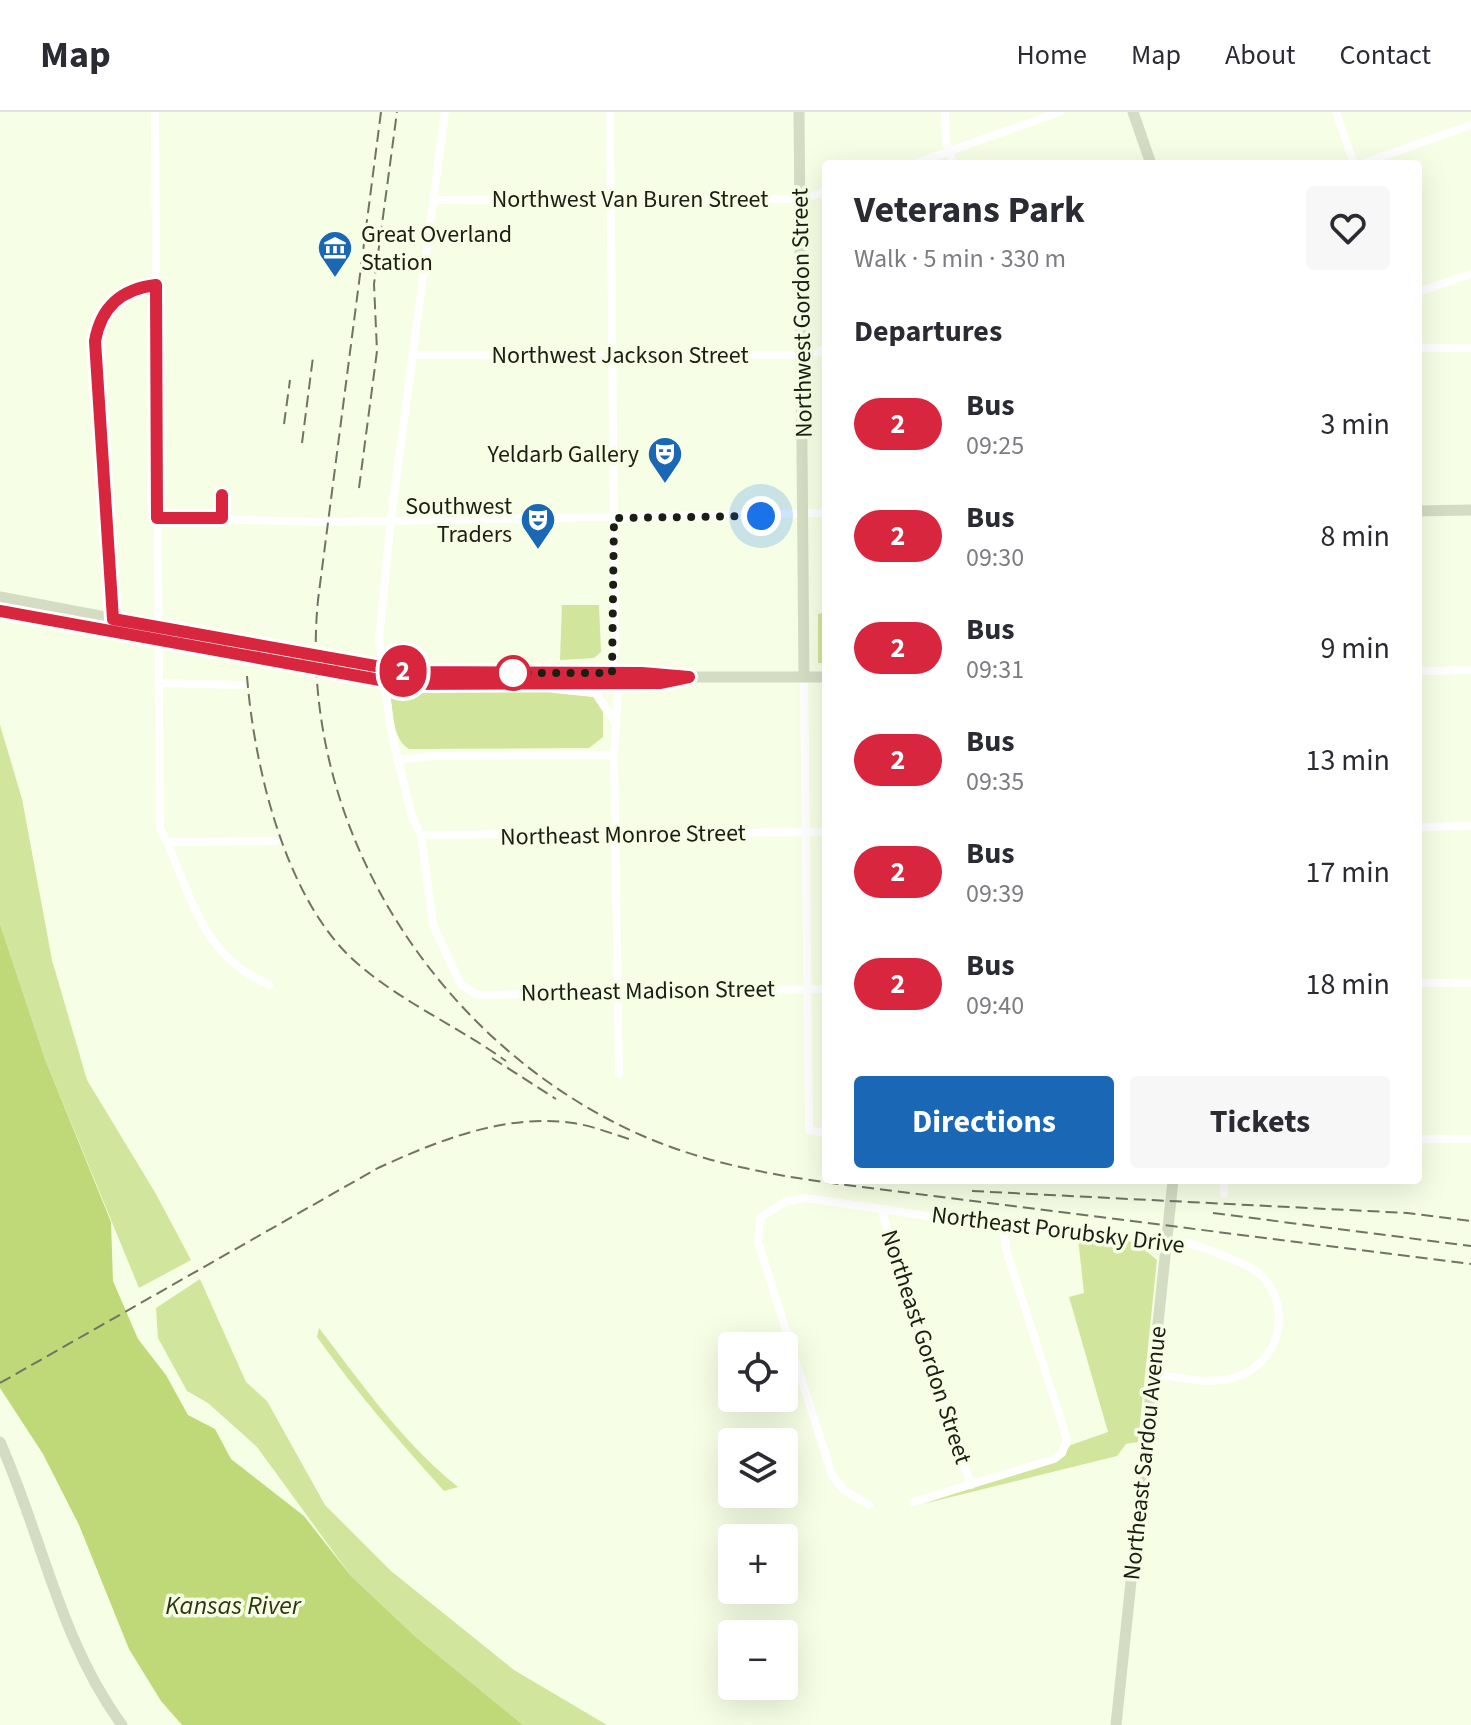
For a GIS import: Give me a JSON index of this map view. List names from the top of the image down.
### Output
{
  "streets": {
    "main road": ["Northwest Gordon Street", "Northeast Sardou Avenue"],
    "street": [
      "Northwest Van Buren Street",
      "Northwest Jackson Street",
      "Northeast Monroe Street",
      "Northeast Madison Street",
      "Northeast Porubsky Drive",
      "Northeast Gordon Street"
    ]
  },
  "crossings": [
    ["Northwest Van Buren Street", "Northwest Gordon Street"],
    ["Northwest Gordon Street", "Northwest Jackson Street"],
    ["Northeast Monroe Street", "Northeast Madison Street"],
    ["Northeast Porubsky Drive", "Northeast Gordon Street"],
    ["Northeast Porubsky Drive", "Northeast Sardou Avenue"]
  ],
  "water": ["Kansas River"],
  "places": {
    "museum": ["Great Overland Station"],
    "theatre": ["Yeldarb Gallery", "Southwest Traders"]
  },
  "lines": ["bus line 2"],
  "page": {
    "header": "Map",
    "nav": [
      "Home",
      "Map",
      "About",
      "Contact"
    ],
    "on_map": "2",
    "heading": [
      ["Veterans Park", "Walk · 5 min · 330 m"],
      "Departures"
    ],
    "list": [
      {
        "mark": "2",
        "name": "Bus",
        "note": "09:25",
        "value": "3 min"
      },
      {
        "mark": "2",
        "name": "Bus",
        "note": "09:30",
        "value": "8 min"
      },
      {
        "mark": "2",
        "name": "Bus",
        "note": "09:31",
        "value": "9 min"
      },
      {
        "mark": "2",
        "name": "Bus",
        "note": "09:35",
        "value": "13 min"
      },
      {
        "mark": "2",
        "name": "Bus",
        "note": "09:39",
        "value": "17 min"
      },
      {
        "mark": "2",
        "name": "Bus",
        "note": "09:40",
        "value": "18 min"
      }
    ],
    "buttons": ["Directions", "Tickets"],
    "map_buttons": ["+", "−"]
  }
}
